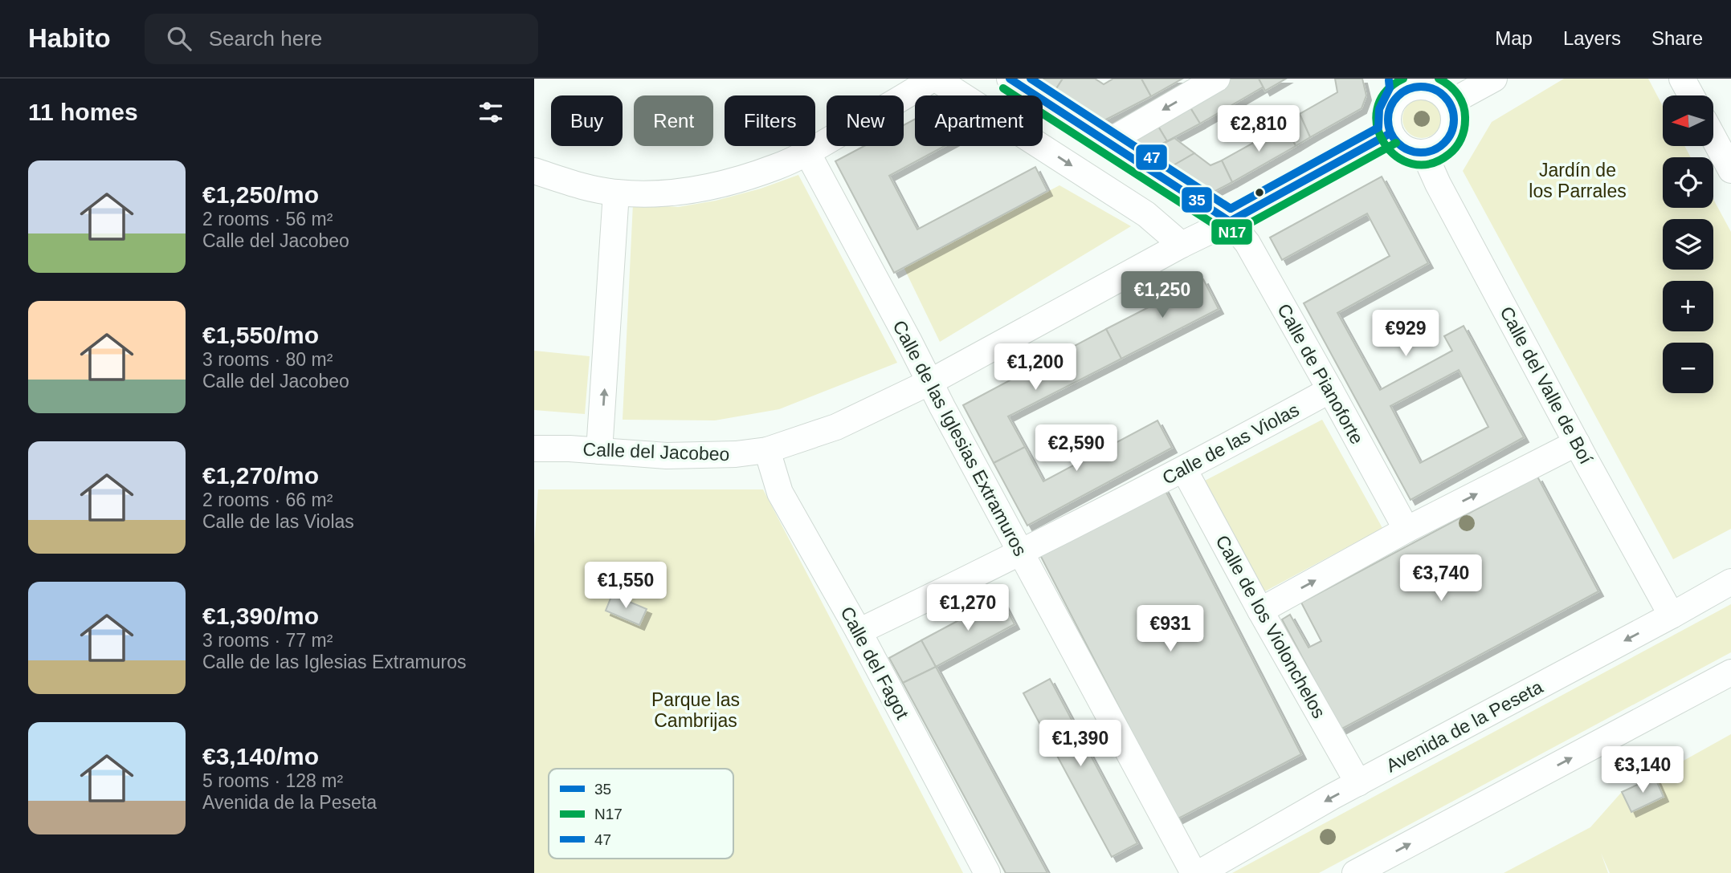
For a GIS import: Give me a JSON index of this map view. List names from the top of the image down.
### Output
{
  "streets": {
    "street": [
      "Calle de Pianoforte",
      "Calle del Valle de Boí",
      "Calle de las Iglesias Extramuros",
      "Calle de las Violas",
      "Calle del Jacobeo",
      "Calle de los Violonchelos",
      "Calle del Fagot",
      "Avenida de la Peseta"
    ]
  },
  "crossings": [
    ["Calle de Pianoforte", "Calle de las Violas"],
    ["Calle de Pianoforte", "Calle del Jacobeo"],
    ["Calle del Valle de Boí", "Calle del Jacobeo"],
    ["Calle del Valle de Boí", "Avenida de la Peseta"],
    ["Calle de las Iglesias Extramuros", "Calle de las Violas"],
    ["Calle de las Iglesias Extramuros", "Calle del Jacobeo"],
    ["Calle de las Violas", "Calle de los Violonchelos"],
    ["Calle de las Violas", "Calle del Fagot"],
    ["Calle del Jacobeo", "Calle del Fagot"],
    ["Calle de los Violonchelos", "Avenida de la Peseta"]
  ],
  "parks": ["Jardín de los Parrales", "Parque las Cambrijas"],
  "lines": ["transit line 35", "transit line N17", "transit line 47"],
  "legend": ["35", "N17", "47"],
  "north": "left",
  "page": {
    "header": "Habito",
    "search": "Search here",
    "nav": ["Map", "Layers", "Share"],
    "heading": "11 homes",
    "map_buttons": ["+", "−"],
    "chip": [
      "Buy",
      "Rent",
      "Filters",
      "New",
      "Apartment"
    ],
    "price": [
      "€2,810",
      "€1,250",
      "€929",
      "€1,200",
      "€2,590",
      "€3,740",
      "€1,550",
      "€1,270",
      "€931",
      "€1,390",
      "€3,140"
    ],
    "list": [
      {
        "name": "€1,250/mo",
        "note": "2 rooms · 56 m² · Calle del Jacobeo"
      },
      {
        "name": "€1,550/mo",
        "note": "3 rooms · 80 m² · Calle del Jacobeo"
      },
      {
        "name": "€1,270/mo",
        "note": "2 rooms · 66 m² · Calle de las Violas"
      },
      {
        "name": "€1,390/mo",
        "note": "3 rooms · 77 m² · Calle de las Iglesias Extramuros"
      },
      {
        "name": "€3,140/mo",
        "note": "5 rooms · 128 m² · Avenida de la Peseta"
      }
    ]
  }
}
